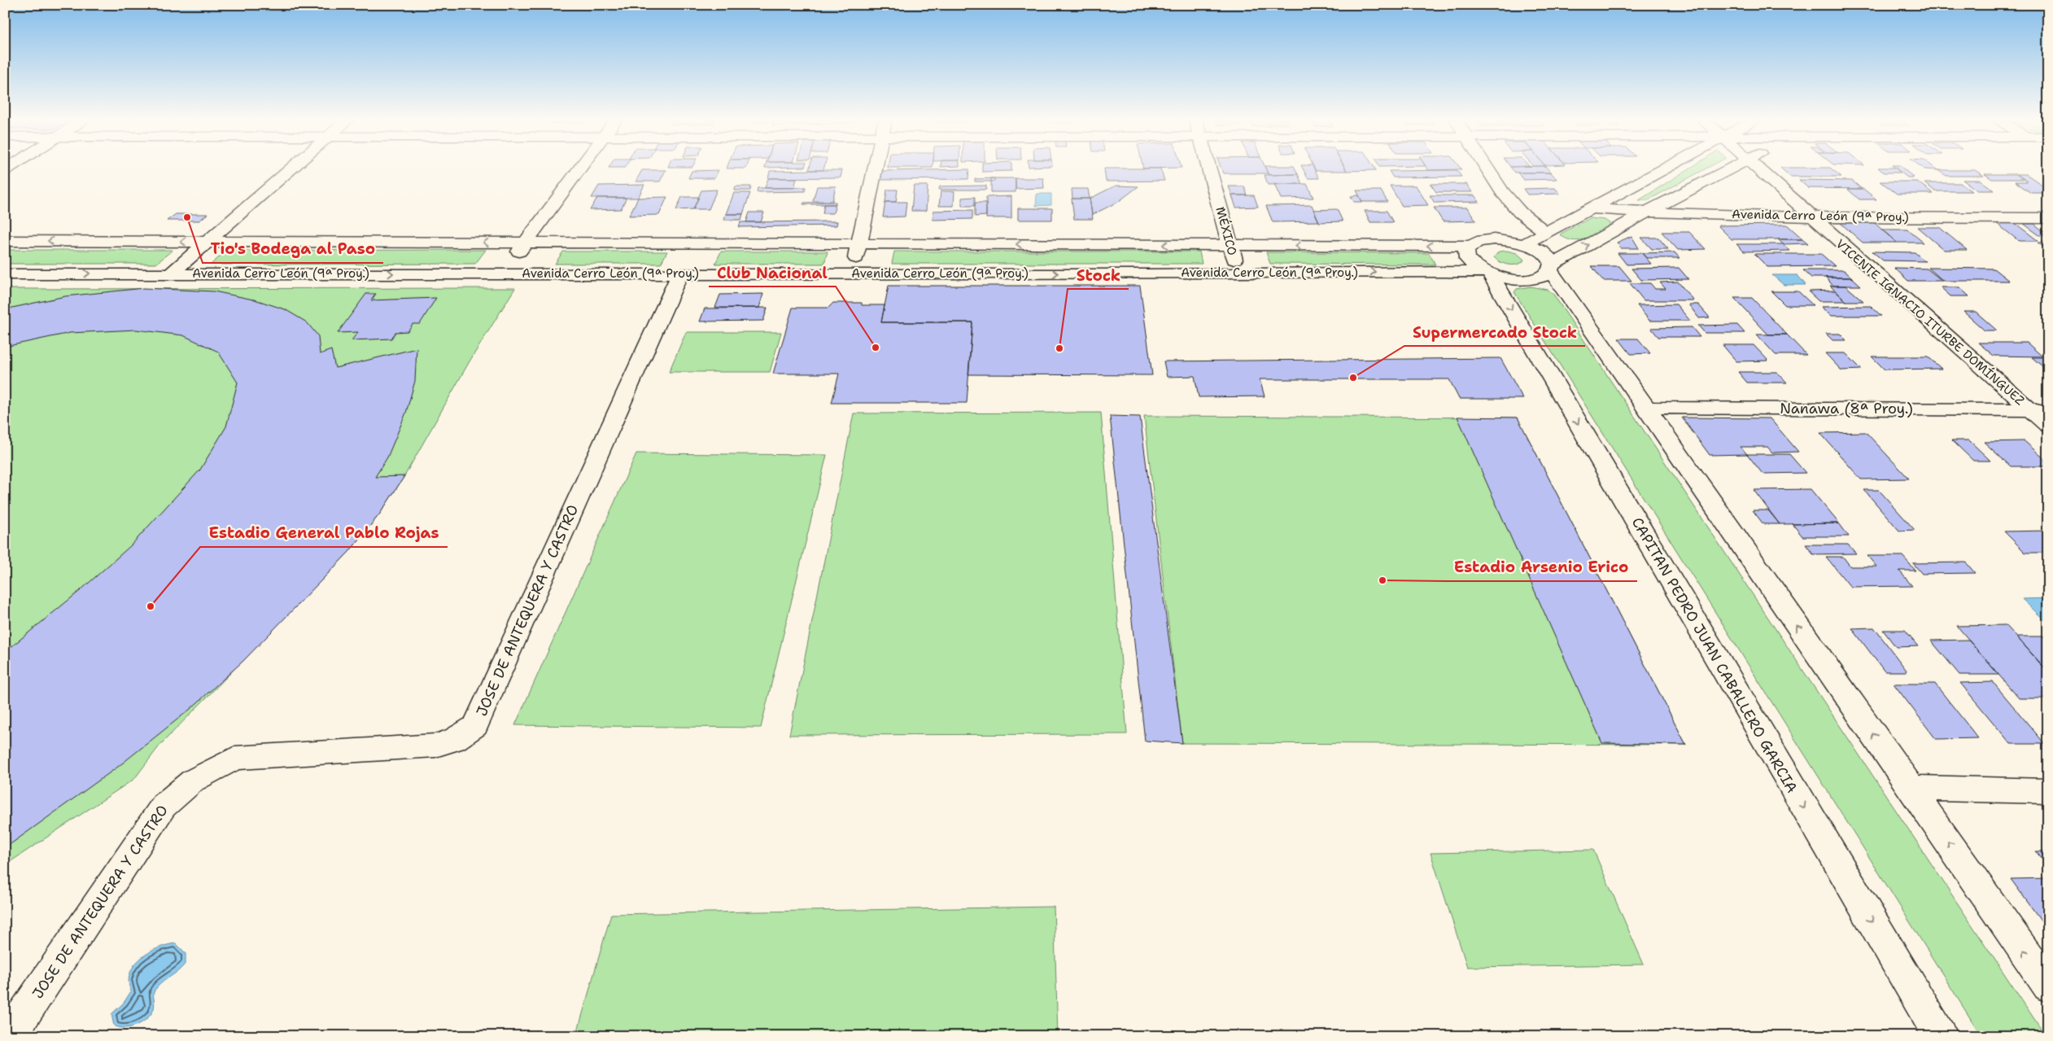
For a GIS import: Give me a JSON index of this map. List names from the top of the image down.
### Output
{
  "streets": {
    "street": [
      "Avenida Cerro León (9ª Proy.)",
      "MÉXICO",
      "VICENTE IGNACIO ITURBE DOMÍNGUEZ",
      "Nanawa (8ª Proy.)",
      "JOSE DE ANTEQUERA Y CASTRO",
      "CAPITAN PEDRO JUAN CABALLERO GARCIA"
    ]
  },
  "crossings": [
    ["Avenida Cerro León (9ª Proy.)", "MÉXICO"],
    ["Avenida Cerro León (9ª Proy.)", "VICENTE IGNACIO ITURBE DOMÍNGUEZ"],
    ["Avenida Cerro León (9ª Proy.)", "JOSE DE ANTEQUERA Y CASTRO"],
    ["Avenida Cerro León (9ª Proy.)", "CAPITAN PEDRO JUAN CABALLERO GARCIA"],
    ["VICENTE IGNACIO ITURBE DOMÍNGUEZ", "Nanawa (8ª Proy.)"]
  ],
  "places": [
    "Tio's Bodega al Paso",
    "Club Nacional",
    "Stock",
    "Supermercado Stock",
    "Estadio Arsenio Erico",
    "Estadio General Pablo Rojas"
  ]
}
